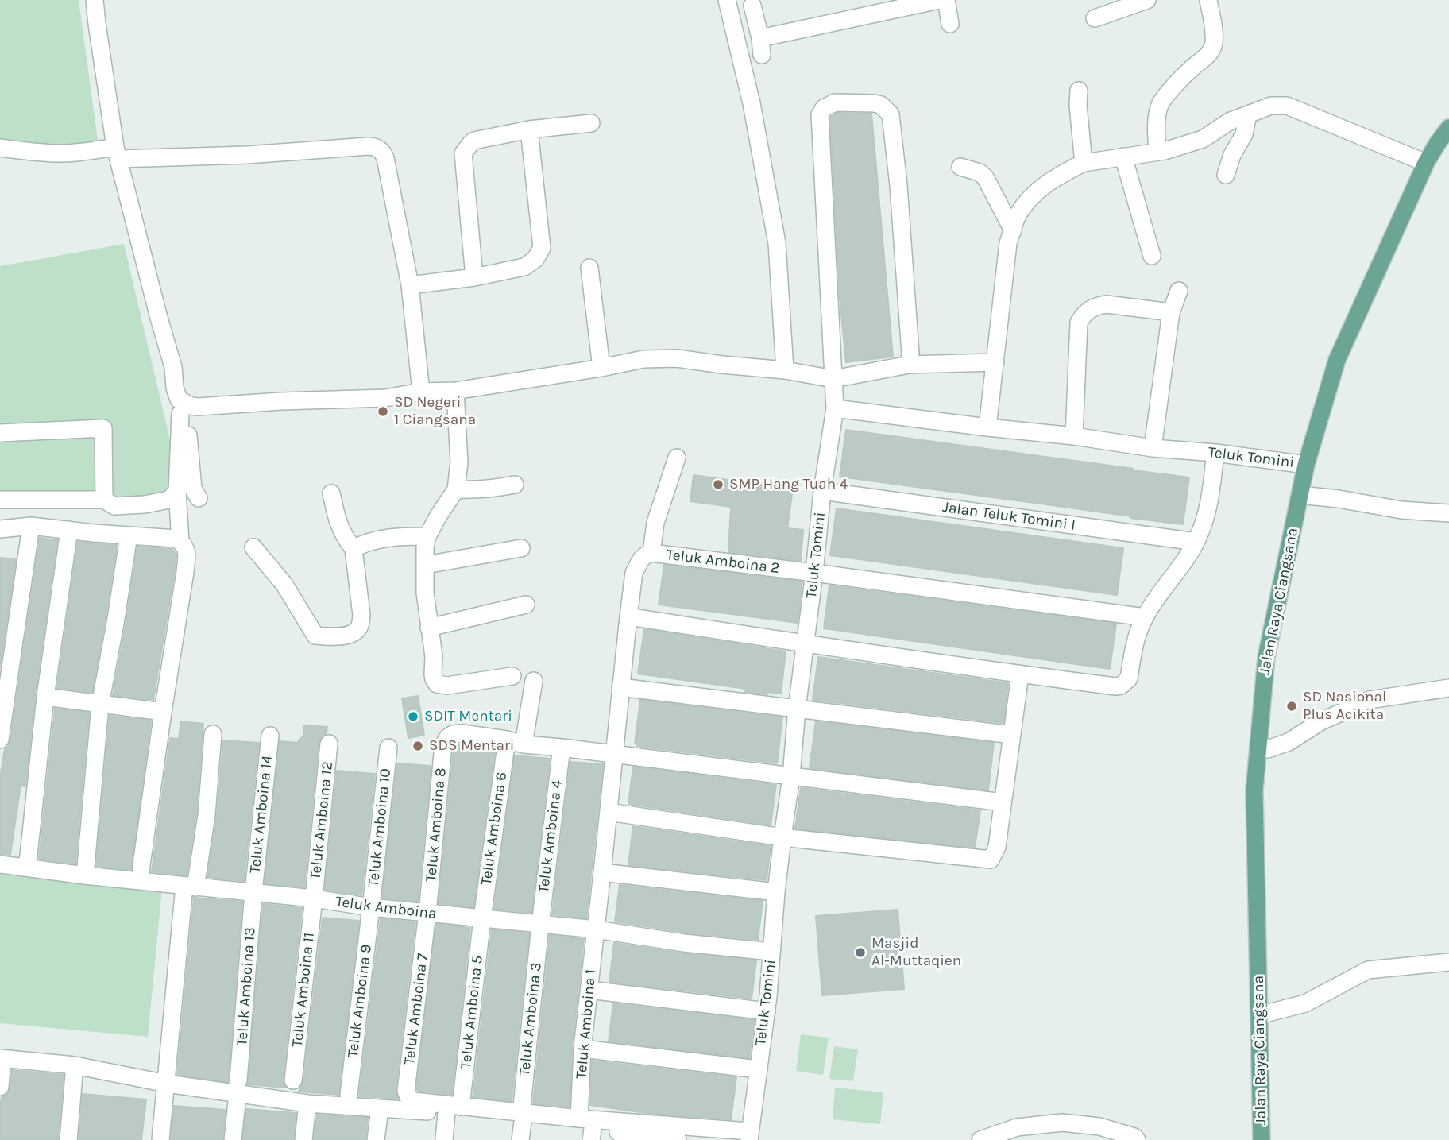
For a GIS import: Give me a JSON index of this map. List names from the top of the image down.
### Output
{
  "streets": {
    "main road": ["Jalan Raya Ciangsana"],
    "street": [
      "Teluk Tomini",
      "Jalan Teluk Tomini I",
      "Teluk Amboina 2",
      "Teluk Amboina 14",
      "Teluk Amboina 12",
      "Teluk Amboina 8",
      "Teluk Amboina 10",
      "Teluk Amboina 6",
      "Teluk Amboina 4",
      "Teluk Amboina",
      "Teluk Amboina 13",
      "Teluk Amboina 11",
      "Teluk Amboina 9",
      "Teluk Amboina 7",
      "Teluk Amboina 5",
      "Teluk Amboina 3",
      "Teluk Amboina 1"
    ]
  },
  "crossings": [
    ["Teluk Tomini", "Jalan Teluk Tomini I"],
    ["Teluk Tomini", "Teluk Amboina 2"],
    ["Teluk Tomini", "Jalan Raya Ciangsana"],
    ["Teluk Tomini", "Teluk Amboina"],
    ["Teluk Amboina 2", "Teluk Amboina"],
    ["Teluk Amboina 2", "Teluk Amboina 1"],
    ["Teluk Amboina 14", "Teluk Amboina"],
    ["Teluk Amboina 14", "Teluk Amboina 13"],
    ["Teluk Amboina 12", "Teluk Amboina"],
    ["Teluk Amboina 12", "Teluk Amboina 11"],
    ["Teluk Amboina 8", "Teluk Amboina 6"],
    ["Teluk Amboina 8", "Teluk Amboina"],
    ["Teluk Amboina 8", "Teluk Amboina 7"],
    ["Teluk Amboina 10", "Teluk Amboina"],
    ["Teluk Amboina 10", "Teluk Amboina 9"],
    ["Teluk Amboina 6", "Teluk Amboina"],
    ["Teluk Amboina 6", "Teluk Amboina 5"],
    ["Teluk Amboina 4", "Teluk Amboina"],
    ["Teluk Amboina 4", "Teluk Amboina 3"],
    ["Teluk Amboina", "Teluk Amboina 13"],
    ["Teluk Amboina", "Teluk Amboina 11"],
    ["Teluk Amboina", "Teluk Amboina 9"],
    ["Teluk Amboina", "Teluk Amboina 7"],
    ["Teluk Amboina", "Teluk Amboina 5"],
    ["Teluk Amboina", "Teluk Amboina 3"],
    ["Teluk Amboina", "Teluk Amboina 1"],
    ["Teluk Amboina 7", "Teluk Amboina 5"]
  ],
  "places": [
    "SD Negeri 1 Ciangsana",
    "SMP Hang Tuah 4",
    "SD Nasional Plus Acikita",
    "SDIT Mentari",
    "SDS Mentari",
    "Masjid Al-Muttaqien"
  ]
}
